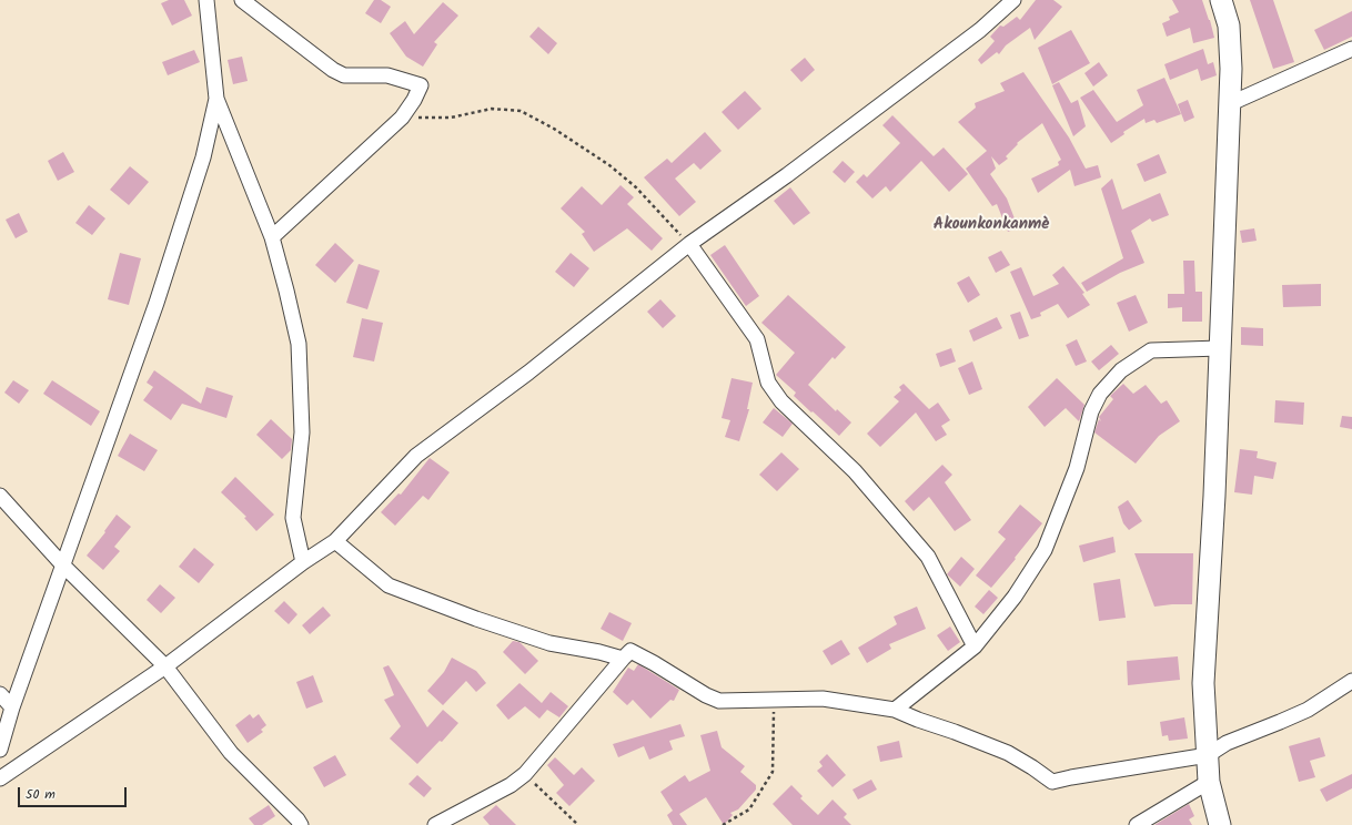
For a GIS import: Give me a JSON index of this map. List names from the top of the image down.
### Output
{
  "districts": ["Akounkonkanmè"],
  "scale_bar": "50 m"
}
